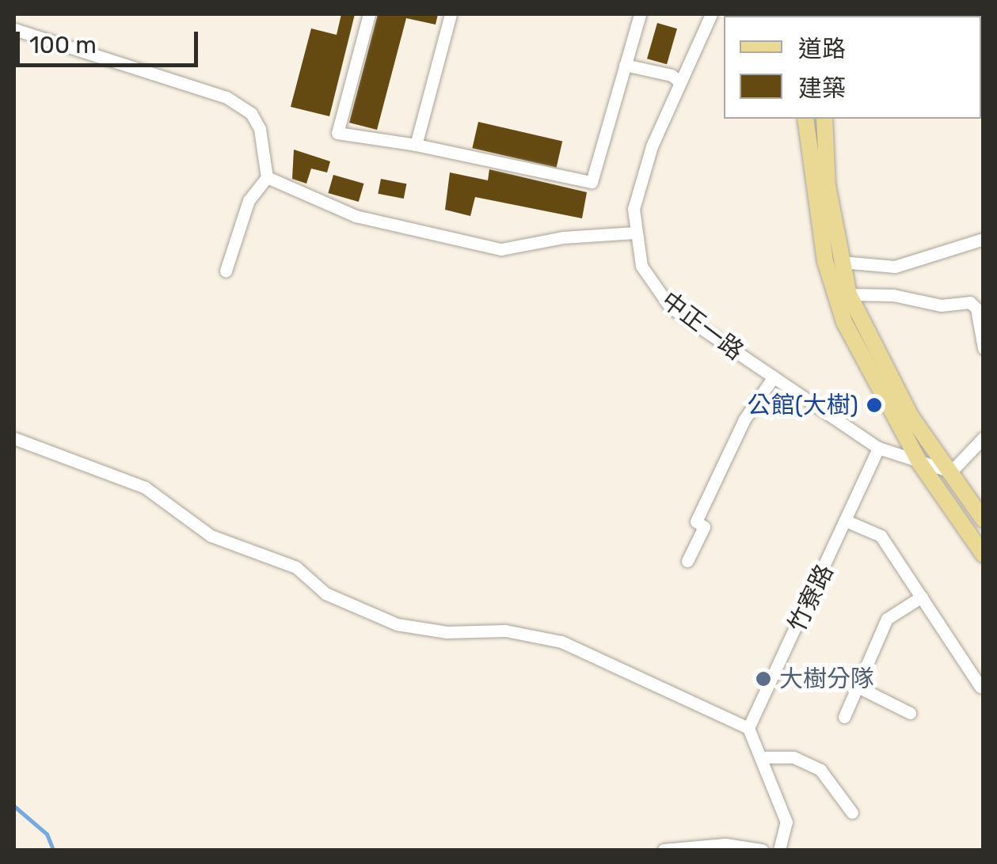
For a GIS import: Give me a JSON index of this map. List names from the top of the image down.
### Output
{
  "streets": {
    "street": ["中正一路", "竹寮路"]
  },
  "crossings": [
    ["中正一路", "竹寮路"]
  ],
  "places": ["公館(大樹)", "大樹分隊"],
  "legend": ["道路", "建築"],
  "scale_bar": "100 m"
}
